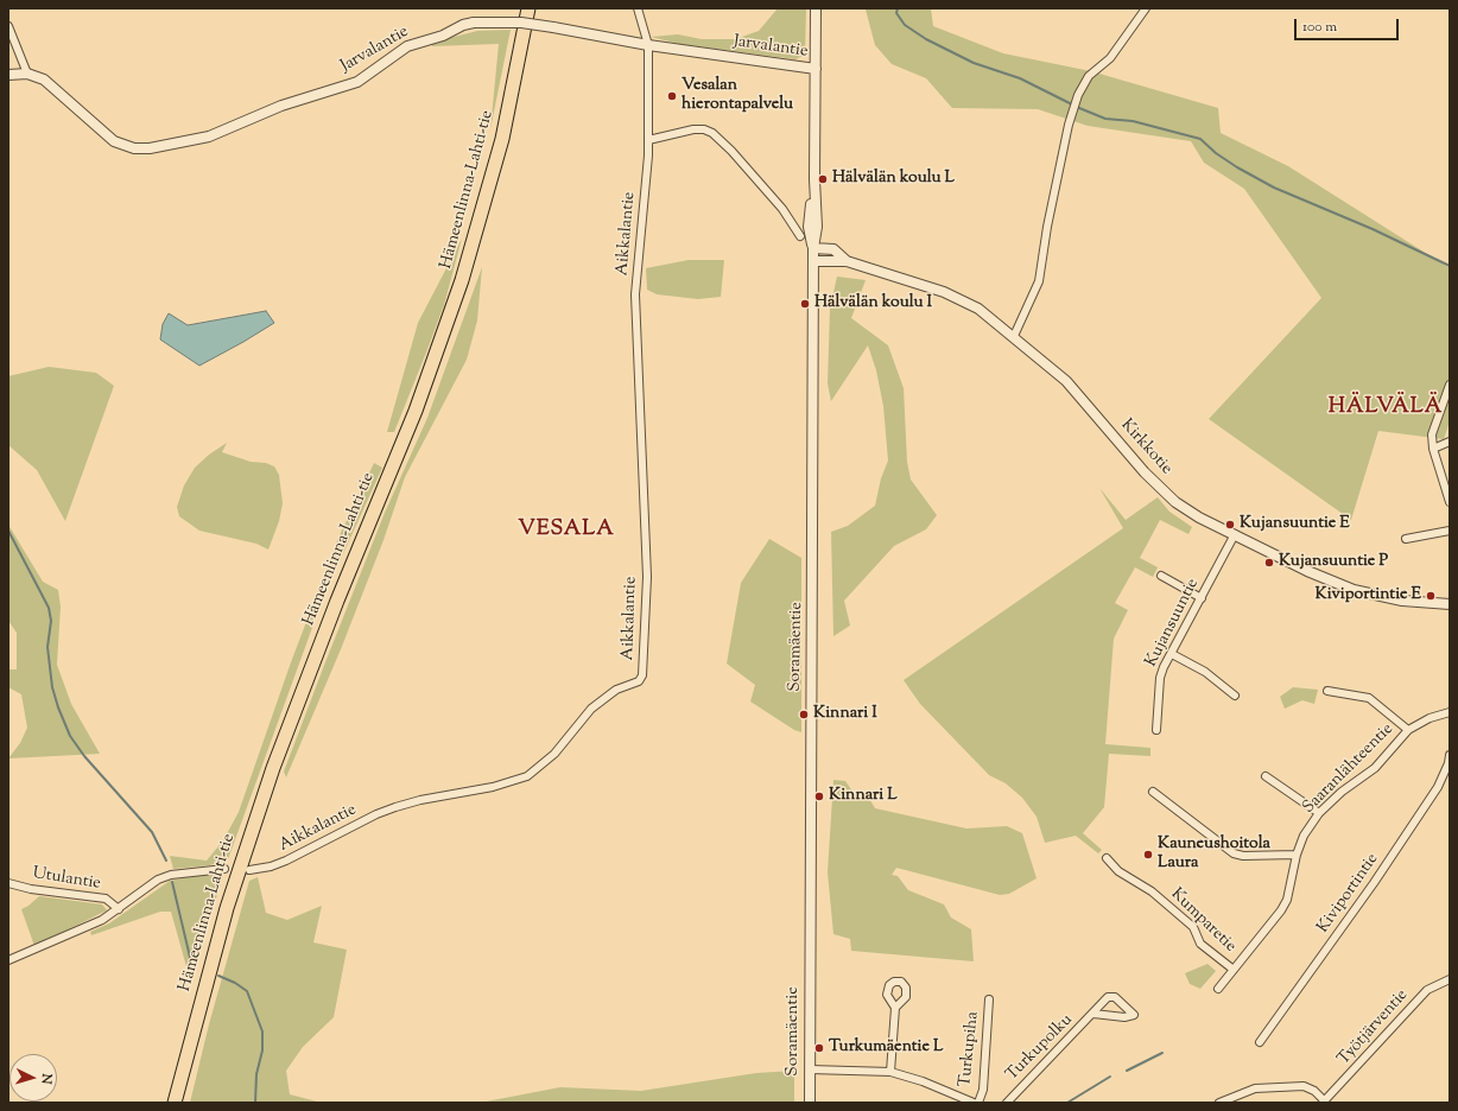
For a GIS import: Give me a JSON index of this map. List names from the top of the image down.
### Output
{
  "streets": {
    "highway": ["Hämeenlinna-Lahti-tie"],
    "street": [
      "Jarvalantie",
      "Aikkalantie",
      "Kirkkotie",
      "Kujansuuntie",
      "Soramäentie",
      "Saaranlähteentie",
      "Utulantie",
      "Kiviportintie",
      "Kumparetie",
      "Työtjärventie",
      "Turkupolku",
      "Turkupiha"
    ]
  },
  "crossings": [
    ["Jarvalantie", "Aikkalantie"],
    ["Jarvalantie", "Soramäentie"],
    ["Kirkkotie", "Kujansuuntie"],
    ["Kirkkotie", "Soramäentie"],
    ["Saaranlähteentie", "Kumparetie"]
  ],
  "districts": ["HÄLVÄLÄ", "VESALA"],
  "places": [
    "Vesalan hierontapalvelu",
    "Hälvälän koulu L",
    "Hälvälän koulu I",
    "Kujansuuntie E",
    "Kujansuuntie P",
    "Kiviportintie E",
    "Kinnari I",
    "Kinnari L",
    "Kauneushoitola Laura",
    "Turkumäentie L"
  ],
  "scale_bar": "100 m",
  "north": "right"
}
